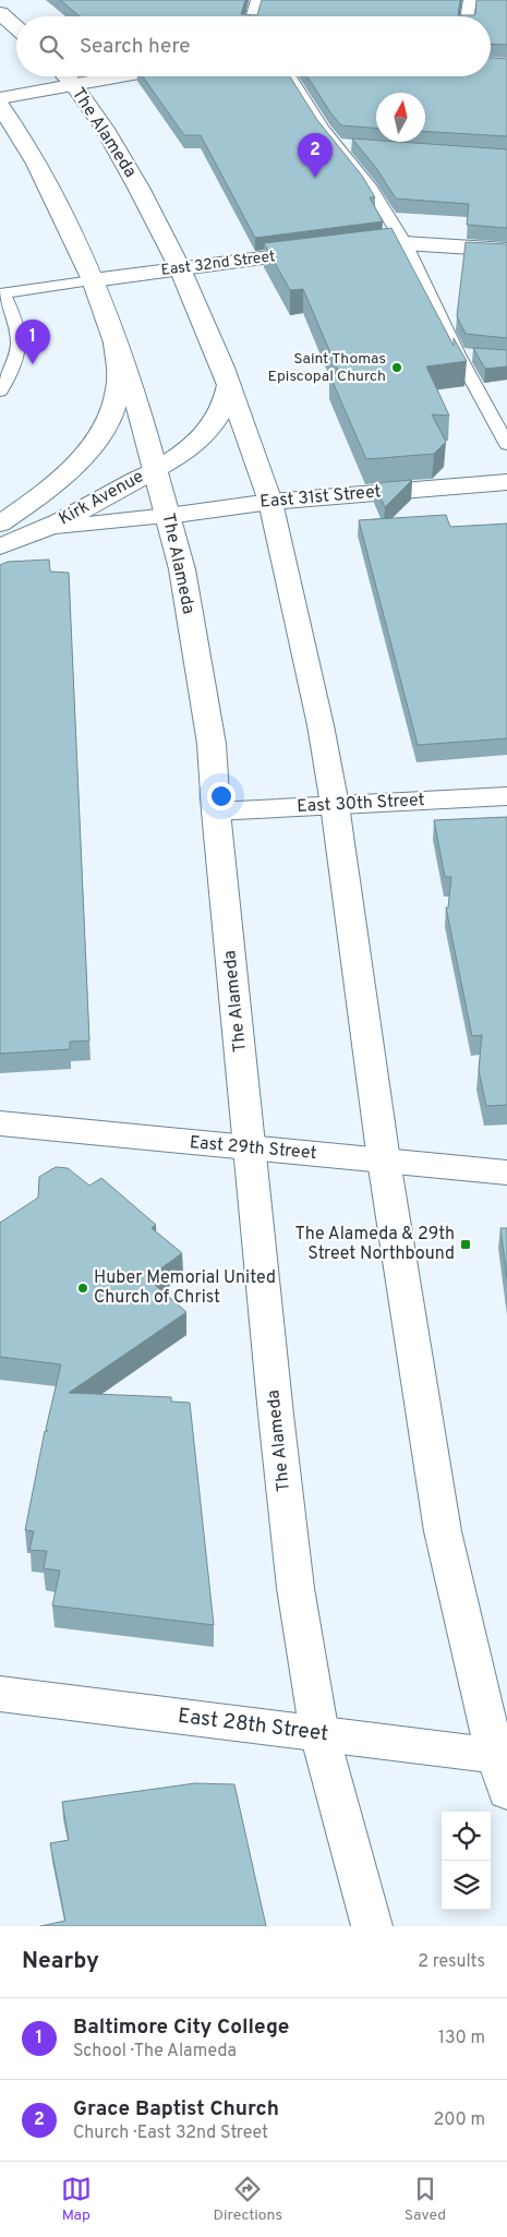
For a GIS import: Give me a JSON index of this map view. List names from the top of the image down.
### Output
{
  "streets": {
    "main road": [
      "The Alameda",
      "East 32nd Street",
      "East 31st Street",
      "Kirk Avenue",
      "East 30th Street",
      "East 29th Street",
      "East 28th Street"
    ]
  },
  "crossings": [
    ["The Alameda", "East 32nd Street"],
    ["The Alameda", "East 31st Street"],
    ["The Alameda", "Kirk Avenue"],
    ["The Alameda", "East 30th Street"],
    ["The Alameda", "East 29th Street"],
    ["The Alameda", "East 28th Street"],
    ["East 31st Street", "Kirk Avenue"]
  ],
  "places": {
    "other": ["Saint Thomas Episcopal Church", "Huber Memorial United Church of Christ"],
    "transit": ["The Alameda & 29th Street Northbound"]
  },
  "north": "top",
  "page": {
    "search": "Search here",
    "pins": ["2", "1"],
    "heading": ["Nearby", "2 results"],
    "list": [
      {
        "mark": "1",
        "name": "Baltimore City College",
        "note": "School · The Alameda",
        "value": "130 m"
      },
      {
        "mark": "2",
        "name": "Grace Baptist Church",
        "note": "Church · East 32nd Street",
        "value": "200 m"
      }
    ],
    "nav": ["Map", "Directions", "Saved"]
  }
}
